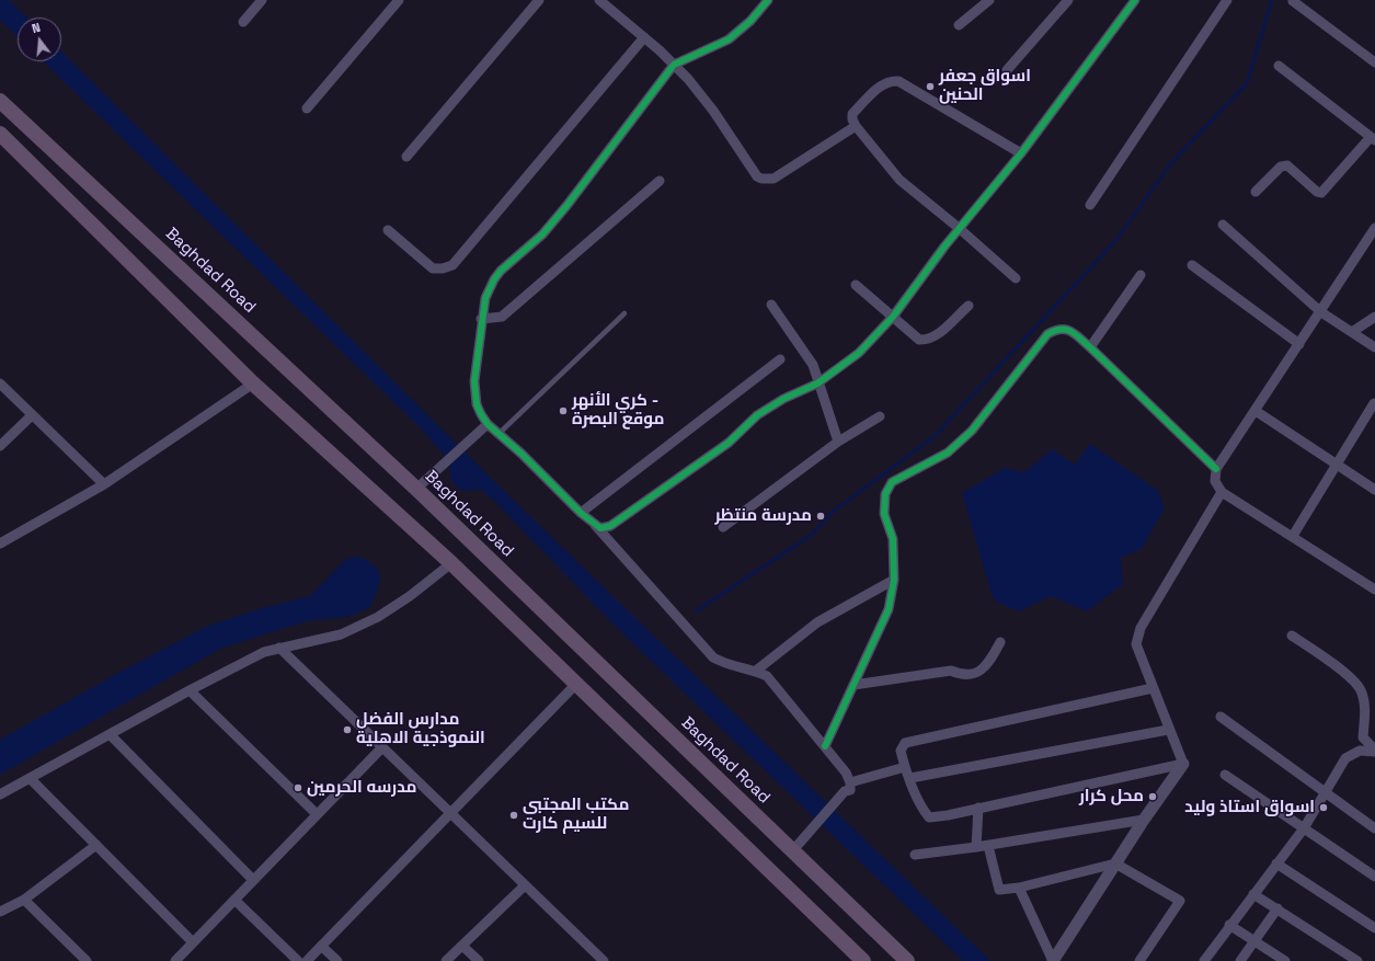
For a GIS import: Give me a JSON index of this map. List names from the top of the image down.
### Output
{
  "streets": {
    "highway": ["Baghdad Road"]
  },
  "places": [
    "اسواق جعفر الحنين",
    "كري الأنهر - موقع البصرة",
    "مدرسة منتظر",
    "مدارس الفضل النموذجية الاهلية",
    "مدرسه الحرمين",
    "محل كرار",
    "اسواق استاذ وليد",
    "مكتب المجتبى للسيم كارت"
  ],
  "north": "top"
}
